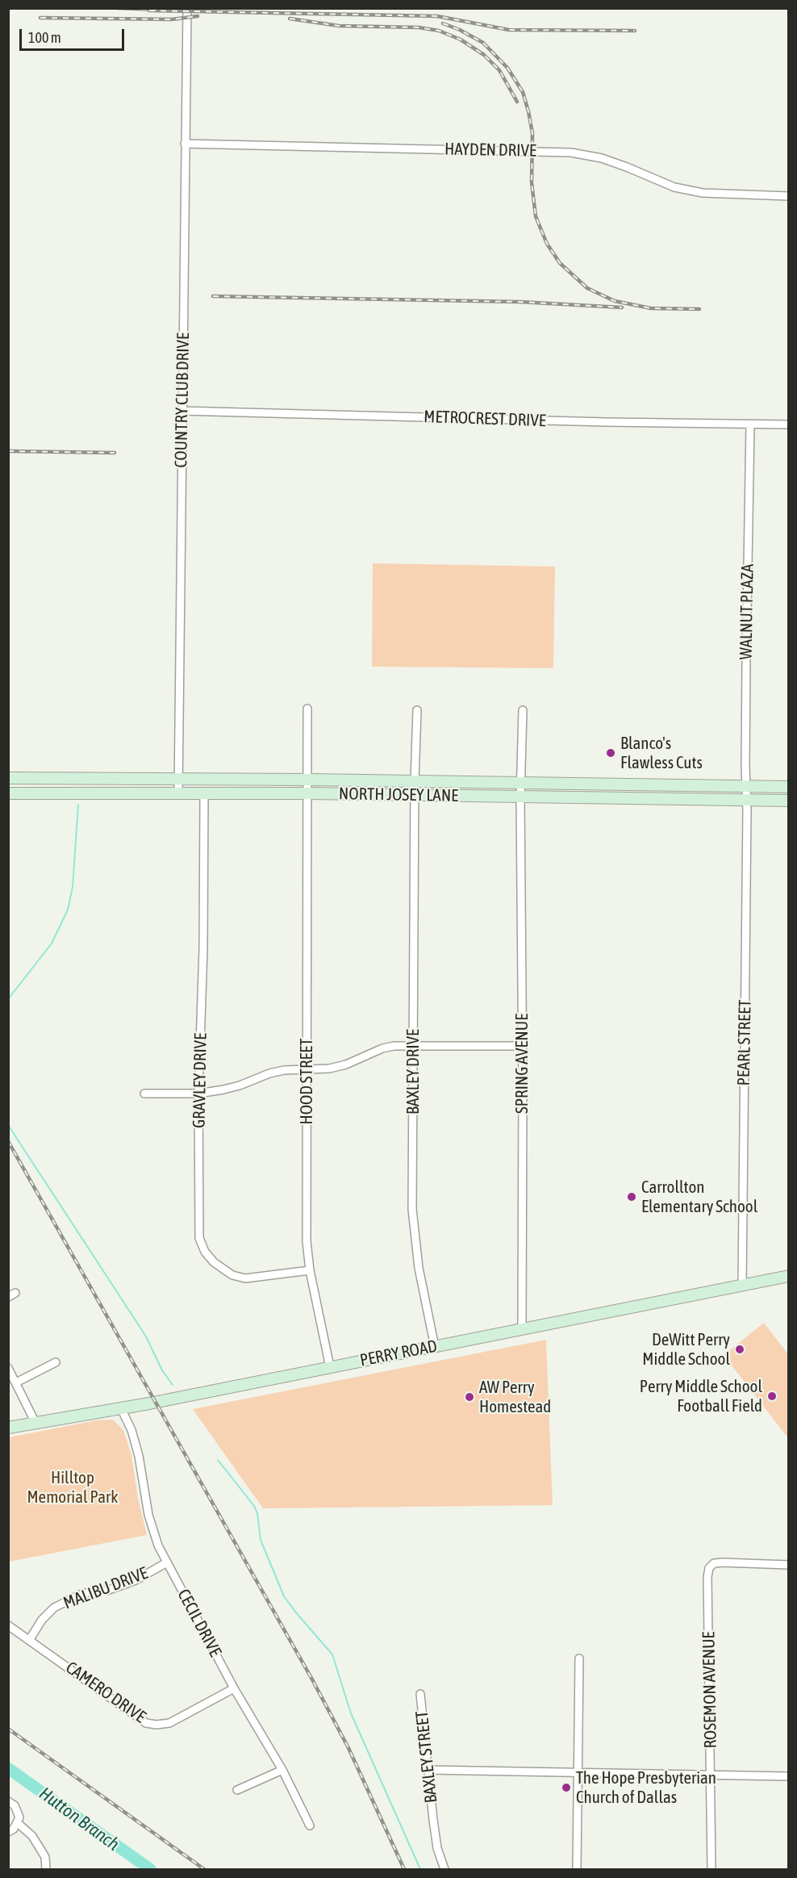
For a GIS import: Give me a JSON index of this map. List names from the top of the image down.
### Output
{
  "streets": {
    "main road": ["NORTH JOSEY LANE", "PERRY ROAD"],
    "street": [
      "HAYDEN DRIVE",
      "COUNTRY CLUB DRIVE",
      "METROCREST DRIVE",
      "WALNUT PLAZA",
      "PEARL STREET",
      "SPRING AVENUE",
      "BAXLEY DRIVE",
      "GRAVLEY DRIVE",
      "HOOD STREET",
      "MALIBU DRIVE",
      "CECIL DRIVE",
      "ROSEMON AVENUE",
      "CAMERO DRIVE",
      "BAXLEY STREET"
    ]
  },
  "crossings": [
    ["HAYDEN DRIVE", "COUNTRY CLUB DRIVE"],
    ["COUNTRY CLUB DRIVE", "METROCREST DRIVE"],
    ["COUNTRY CLUB DRIVE", "NORTH JOSEY LANE"],
    ["METROCREST DRIVE", "WALNUT PLAZA"],
    ["WALNUT PLAZA", "NORTH JOSEY LANE"],
    ["WALNUT PLAZA", "PEARL STREET"],
    ["NORTH JOSEY LANE", "PEARL STREET"],
    ["NORTH JOSEY LANE", "SPRING AVENUE"],
    ["NORTH JOSEY LANE", "BAXLEY DRIVE"],
    ["NORTH JOSEY LANE", "GRAVLEY DRIVE"],
    ["NORTH JOSEY LANE", "HOOD STREET"],
    ["PEARL STREET", "PERRY ROAD"],
    ["SPRING AVENUE", "PERRY ROAD"],
    ["BAXLEY DRIVE", "PERRY ROAD"],
    ["GRAVLEY DRIVE", "HOOD STREET"],
    ["HOOD STREET", "PERRY ROAD"],
    ["PERRY ROAD", "CECIL DRIVE"],
    ["MALIBU DRIVE", "CECIL DRIVE"],
    ["MALIBU DRIVE", "CAMERO DRIVE"],
    ["CECIL DRIVE", "CAMERO DRIVE"]
  ],
  "water": ["Hutton Branch"],
  "parks": ["Hilltop Memorial Park"],
  "places": [
    "Blanco's Flawless Cuts",
    "Carrollton Elementary School",
    "DeWitt Perry Middle School",
    "Perry Middle School Football Field",
    "AW Perry Homestead",
    "The Hope Presbyterian Church of Dallas"
  ],
  "scale_bar": "100 m"
}
